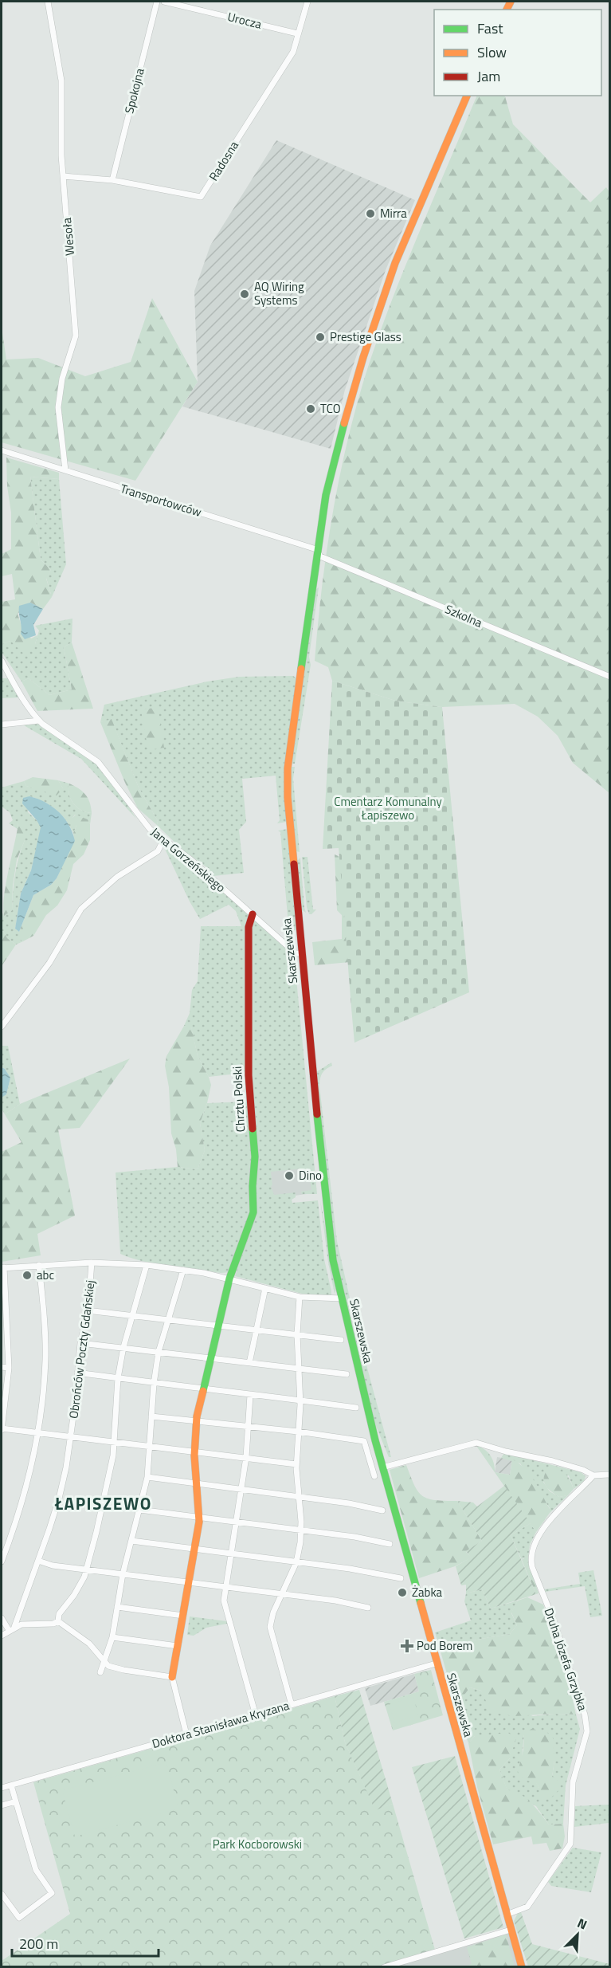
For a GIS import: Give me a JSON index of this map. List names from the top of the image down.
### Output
{
  "streets": {
    "main road": ["Skarszewska", "Chrztu Polski"],
    "street": [
      "Urocza",
      "Spokojna",
      "Radosna",
      "Wesoła",
      "Transportowców",
      "Szkolna",
      "Jana Gorzeńskiego",
      "Obrońców Poczty Gdańskiej",
      "Druha Józefa Grzybka",
      "Doktora Stanisława Kryzana"
    ]
  },
  "crossings": [
    ["Urocza", "Radosna"],
    ["Spokojna", "Radosna"],
    ["Radosna", "Wesoła"],
    ["Wesoła", "Transportowców"],
    ["Transportowców", "Szkolna"],
    ["Transportowców", "Skarszewska"],
    ["Szkolna", "Skarszewska"],
    ["Jana Gorzeńskiego", "Skarszewska"],
    ["Jana Gorzeńskiego", "Chrztu Polski"],
    ["Skarszewska", "Druha Józefa Grzybka"],
    ["Skarszewska", "Doktora Stanisława Kryzana"]
  ],
  "districts": ["ŁAPISZEWO"],
  "parks": ["Cmentarz Komunalny Łapiszewo", "Park Kocborowski"],
  "places": {
    "other": [
      "Mirra",
      "AQ Wiring Systems",
      "Prestige Glass",
      "TCO",
      "Dino",
      "abc",
      "Żabka"
    ],
    "health": ["Pod Borem"]
  },
  "legend": ["Fast", "Slow", "Jam"],
  "scale_bar": "200 m",
  "north": "top right"
}
